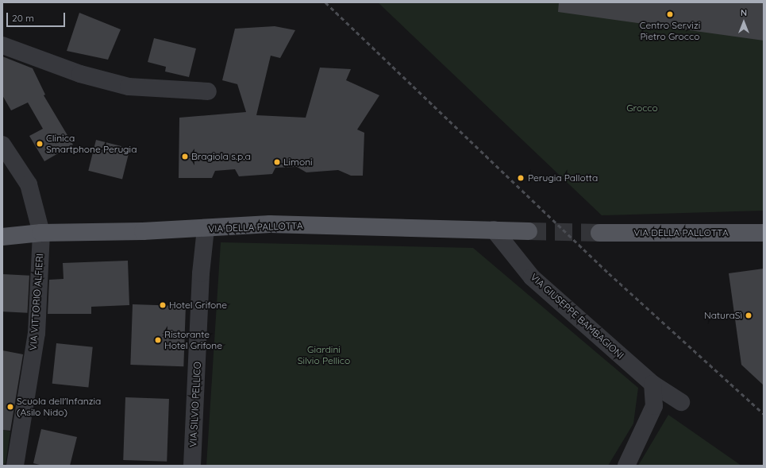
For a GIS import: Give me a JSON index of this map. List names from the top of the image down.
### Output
{
  "streets": {
    "main road": ["VIA DELLA PALLOTTA"],
    "street": ["VIA VITTORIO ALFIERI", "VIA GIUSEPPE BAMBAGIONI", "VIA SILVIO PELLICO"]
  },
  "crossings": [
    ["VIA DELLA PALLOTTA", "VIA VITTORIO ALFIERI"],
    ["VIA DELLA PALLOTTA", "VIA GIUSEPPE BAMBAGIONI"],
    ["VIA DELLA PALLOTTA", "VIA SILVIO PELLICO"]
  ],
  "parks": ["Grocco", "Giardini Silvio Pellico"],
  "places": [
    "Centro Servizi Pietro Grocco",
    "Clinica Smartphone Perugia",
    "Bragiola s.p.a",
    "Limoni",
    "Perugia Pallotta",
    "Hotel Grifone",
    "NaturaSì",
    "Ristorante Hotel Grifone",
    "Scuola dell'Infanzia (Asilo Nido)"
  ],
  "scale_bar": "20 m",
  "north": "top"
}
